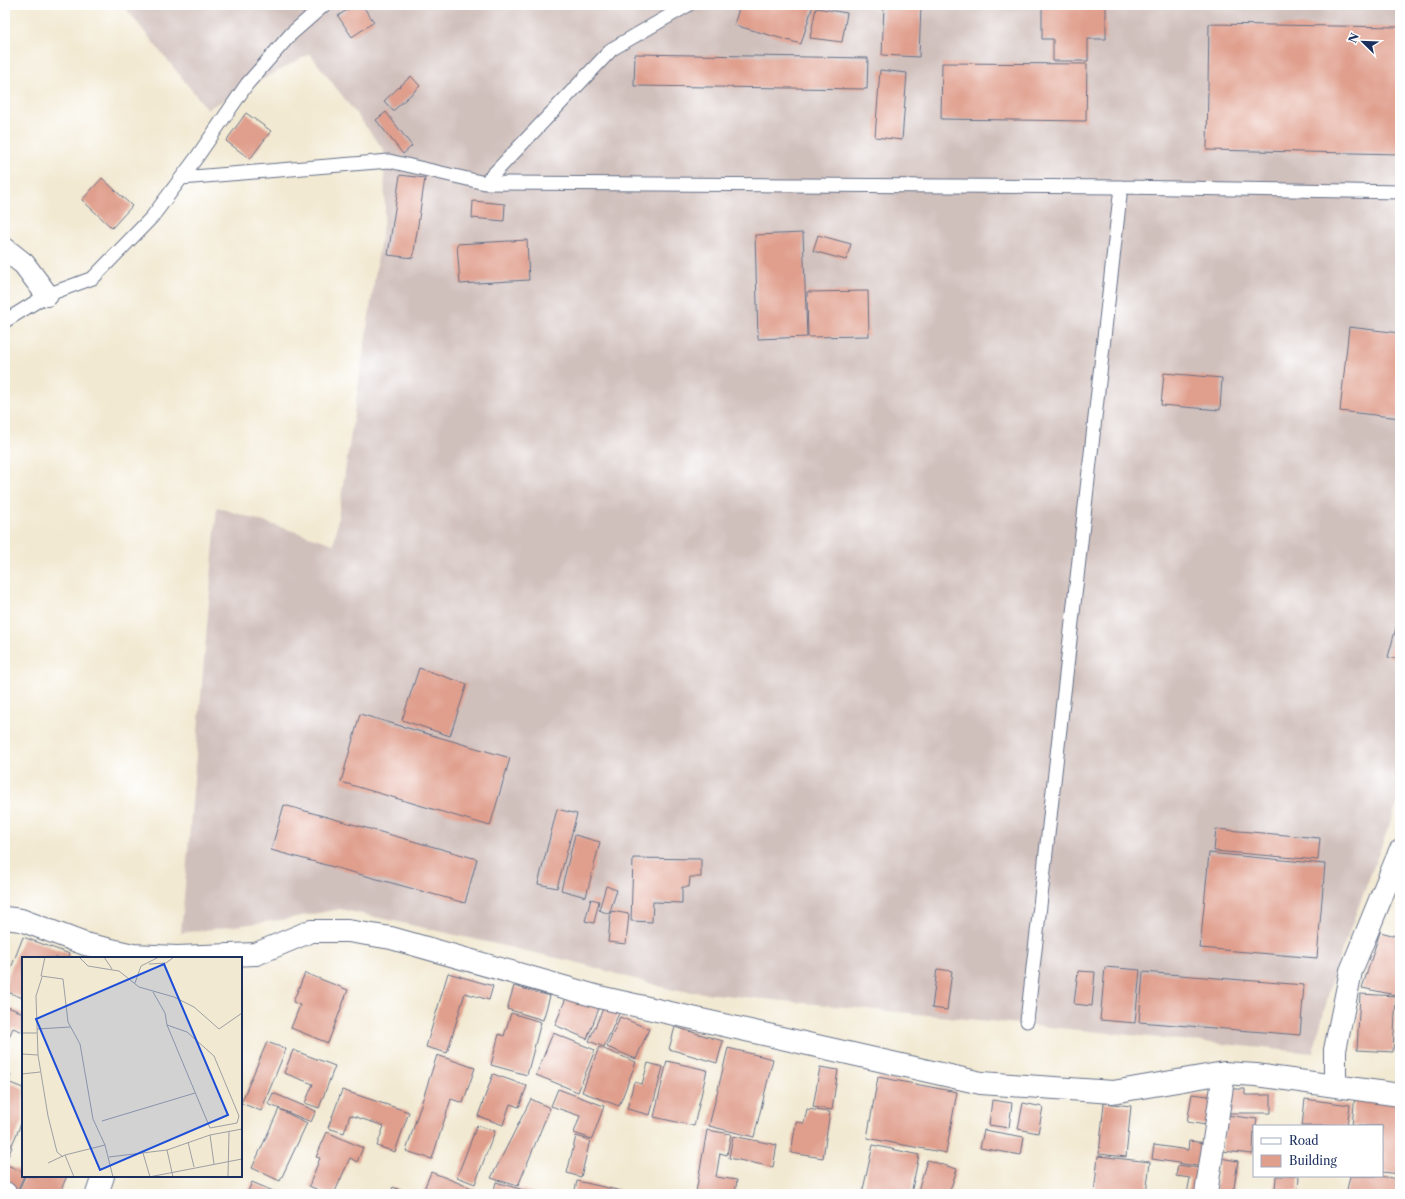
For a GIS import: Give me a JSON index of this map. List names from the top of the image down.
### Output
{
  "legend": ["Road", "Building"],
  "north": "top left"
}
